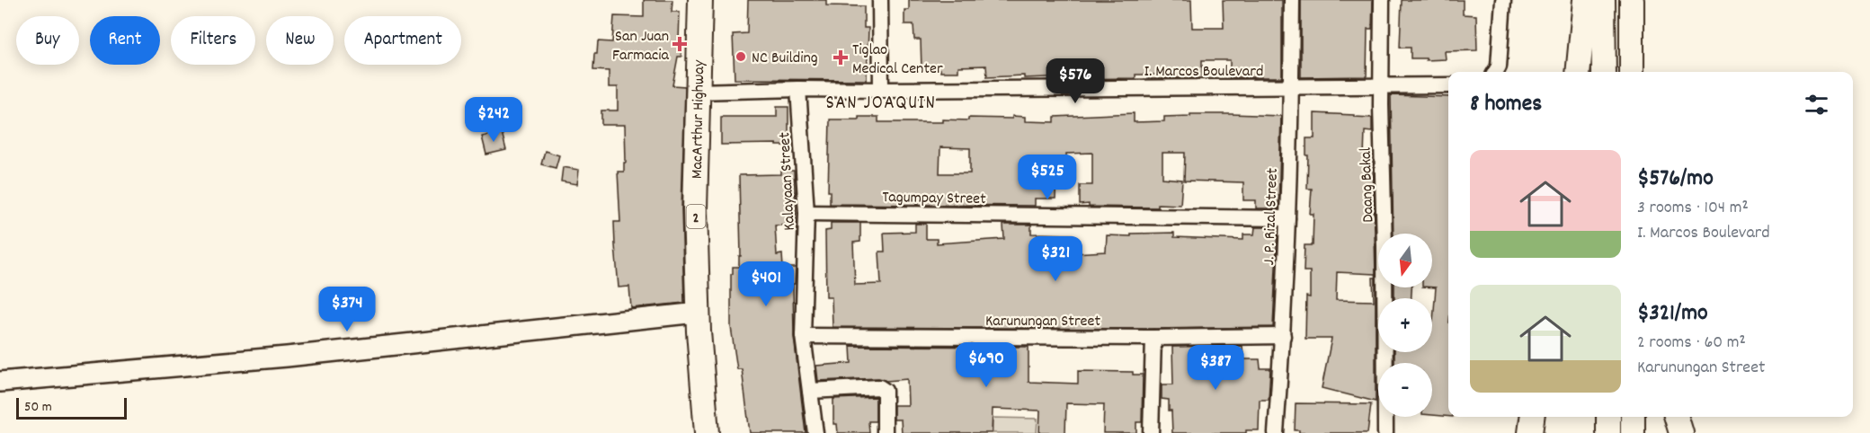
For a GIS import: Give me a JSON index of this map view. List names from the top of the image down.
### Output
{
  "streets": {
    "highway": ["MacArthur Highway", "2"],
    "street": [
      "I. Marcos Boulevard",
      "Kalayaan Street",
      "Daang Bakal",
      "Tagumpay Street",
      "J. P. Rizal Street",
      "Karunungan Street"
    ]
  },
  "crossings": [
    ["I. Marcos Boulevard", "MacArthur Highway"],
    ["I. Marcos Boulevard", "Kalayaan Street"],
    ["I. Marcos Boulevard", "Daang Bakal"],
    ["I. Marcos Boulevard", "J. P. Rizal Street"],
    ["Kalayaan Street", "Tagumpay Street"],
    ["Kalayaan Street", "Karunungan Street"],
    ["Tagumpay Street", "J. P. Rizal Street"],
    ["J. P. Rizal Street", "Karunungan Street"]
  ],
  "districts": ["SAN JOAQUIN"],
  "places": {
    "health": ["San Juan Farmacia", "Tiglao Medical Center"],
    "other": ["NC Building"]
  },
  "scale_bar": "50 m",
  "north": "bottom",
  "page": {
    "chip": [
      "Buy",
      "Rent",
      "Filters",
      "New",
      "Apartment"
    ],
    "price": [
      "$576",
      "$242",
      "$525",
      "$321",
      "$401",
      "$374",
      "$690",
      "$387"
    ],
    "heading": "8 homes",
    "list": [
      {
        "name": "$576/mo",
        "note": "3 rooms · 104 m² · I. Marcos Boulevard"
      },
      {
        "name": "$321/mo",
        "note": "2 rooms · 60 m² · Karunungan Street"
      }
    ],
    "map_buttons": ["+", "−"],
    "scale": "50 m"
  }
}
